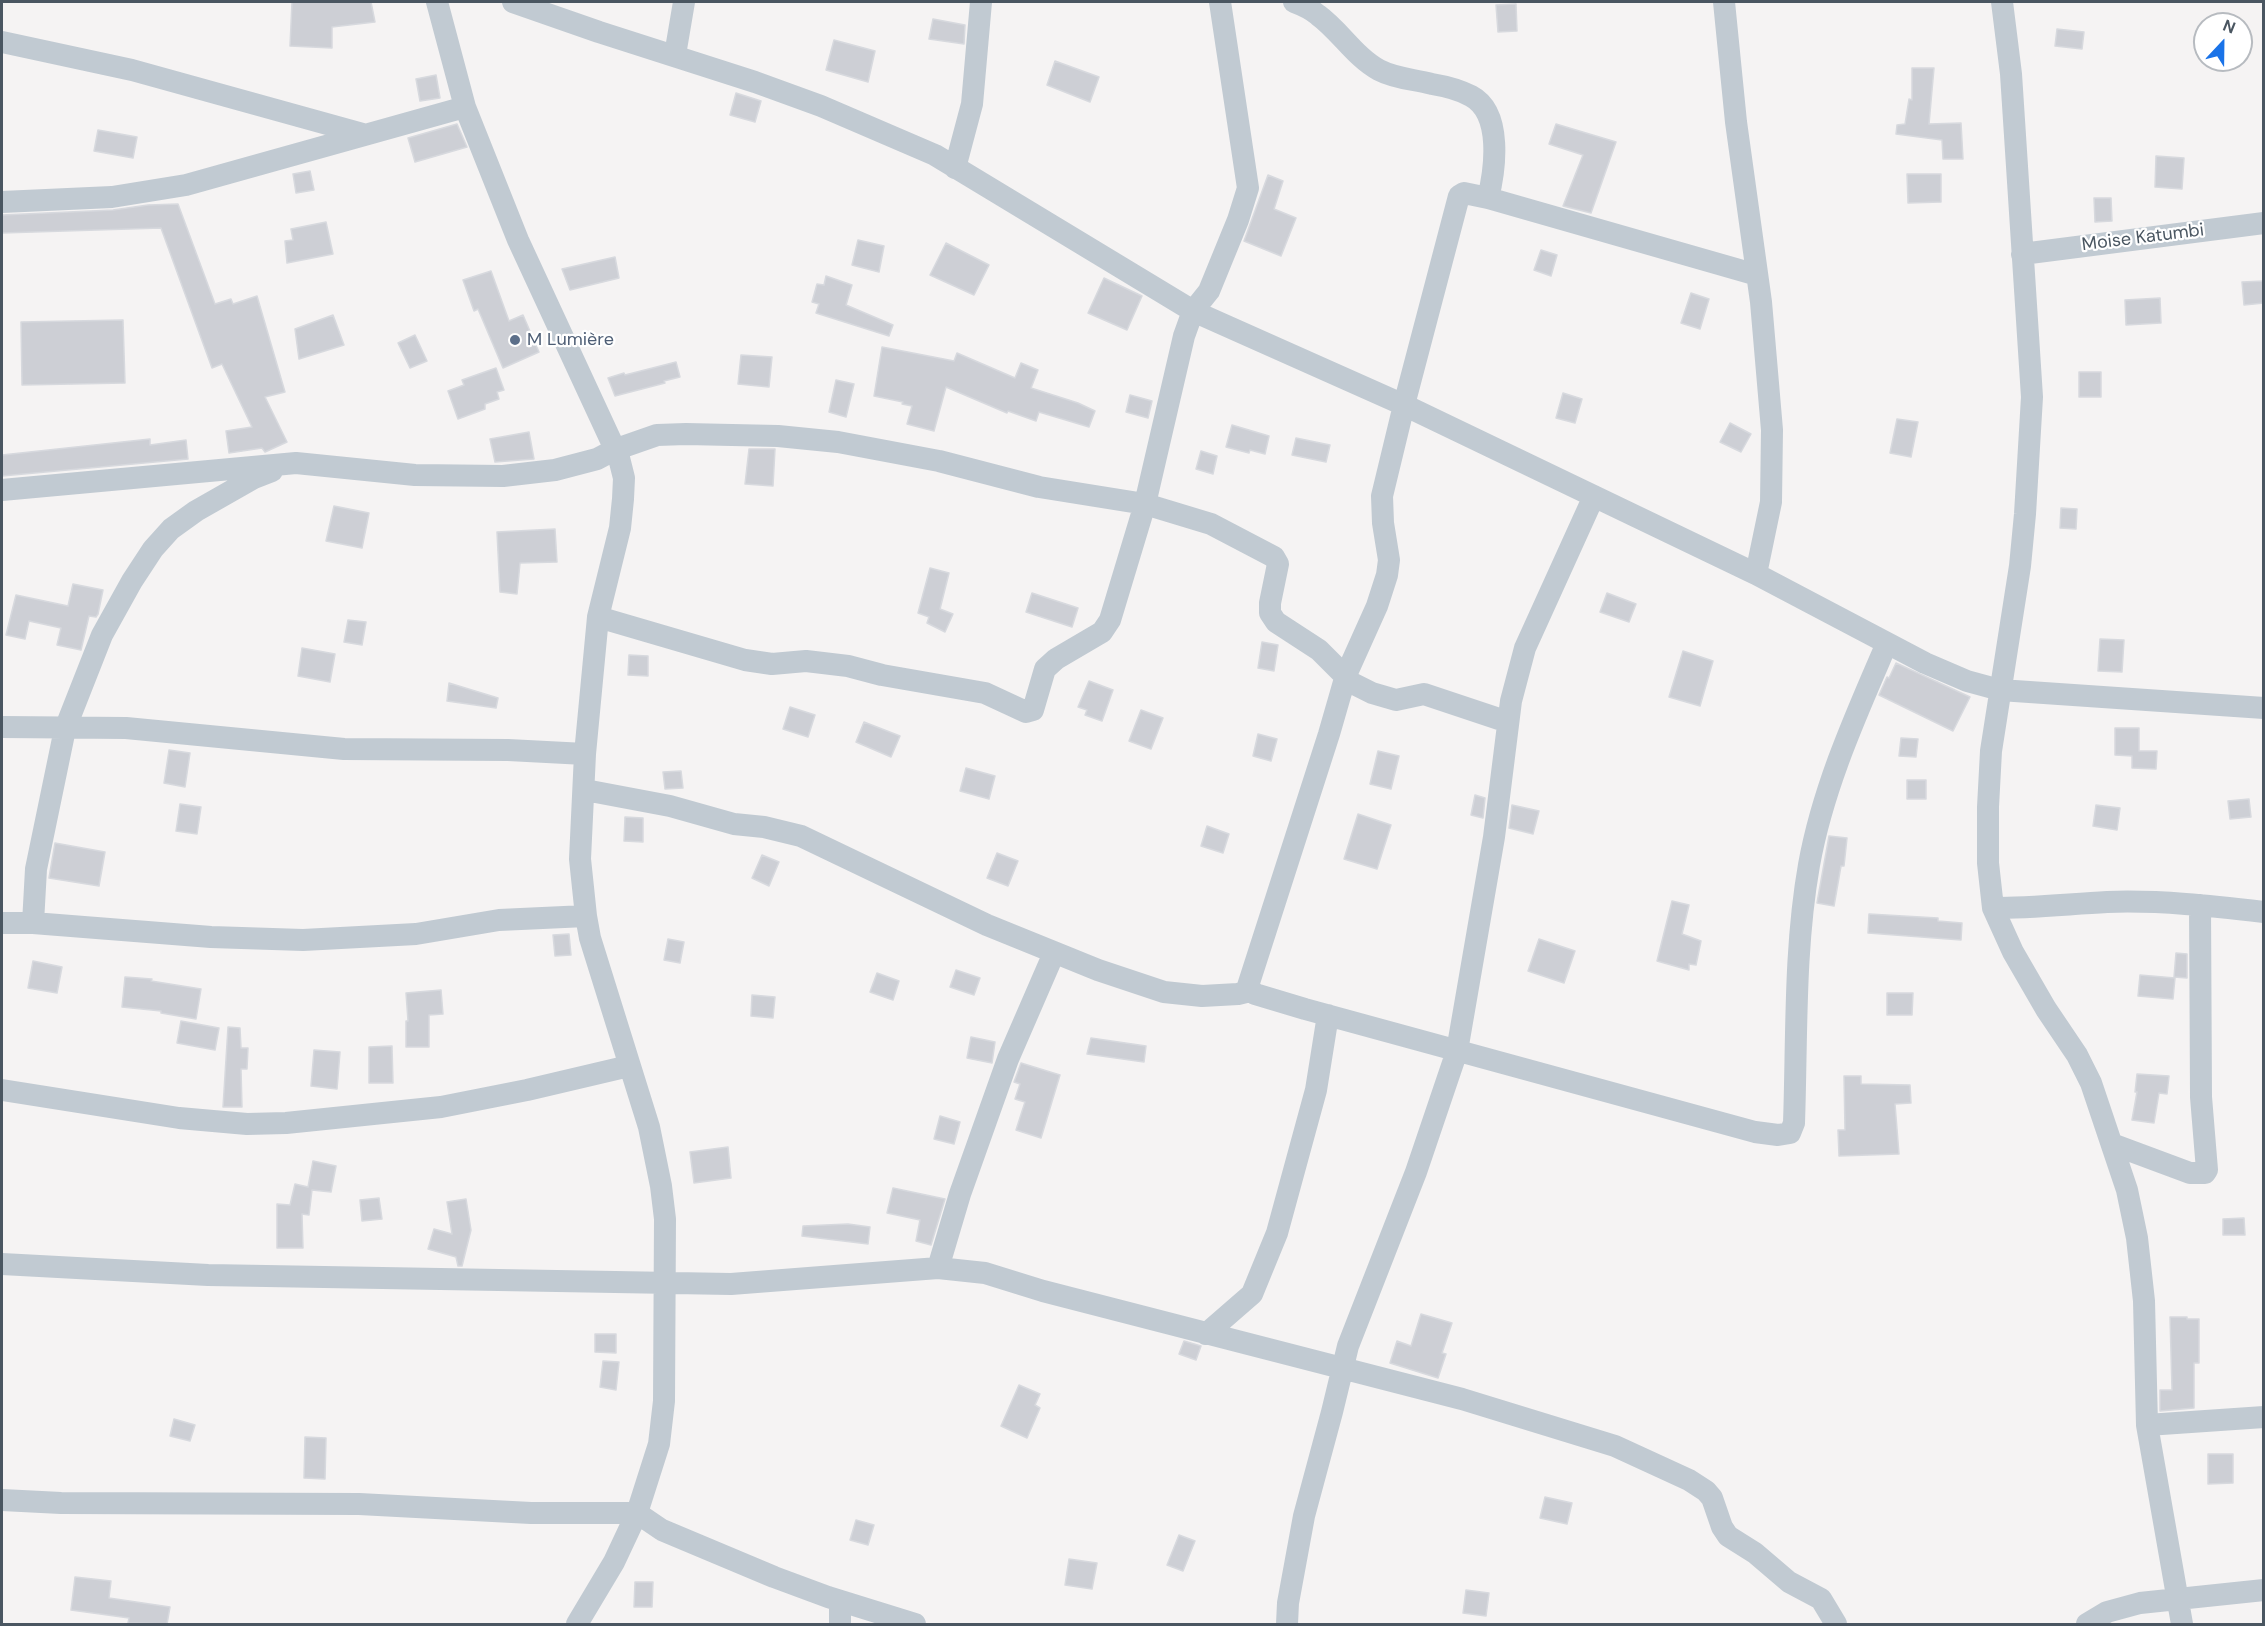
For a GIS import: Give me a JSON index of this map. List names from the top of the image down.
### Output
{
  "streets": {
    "street": ["Moise Katumbi"]
  },
  "places": ["M Lumière"],
  "north": "top"
}
